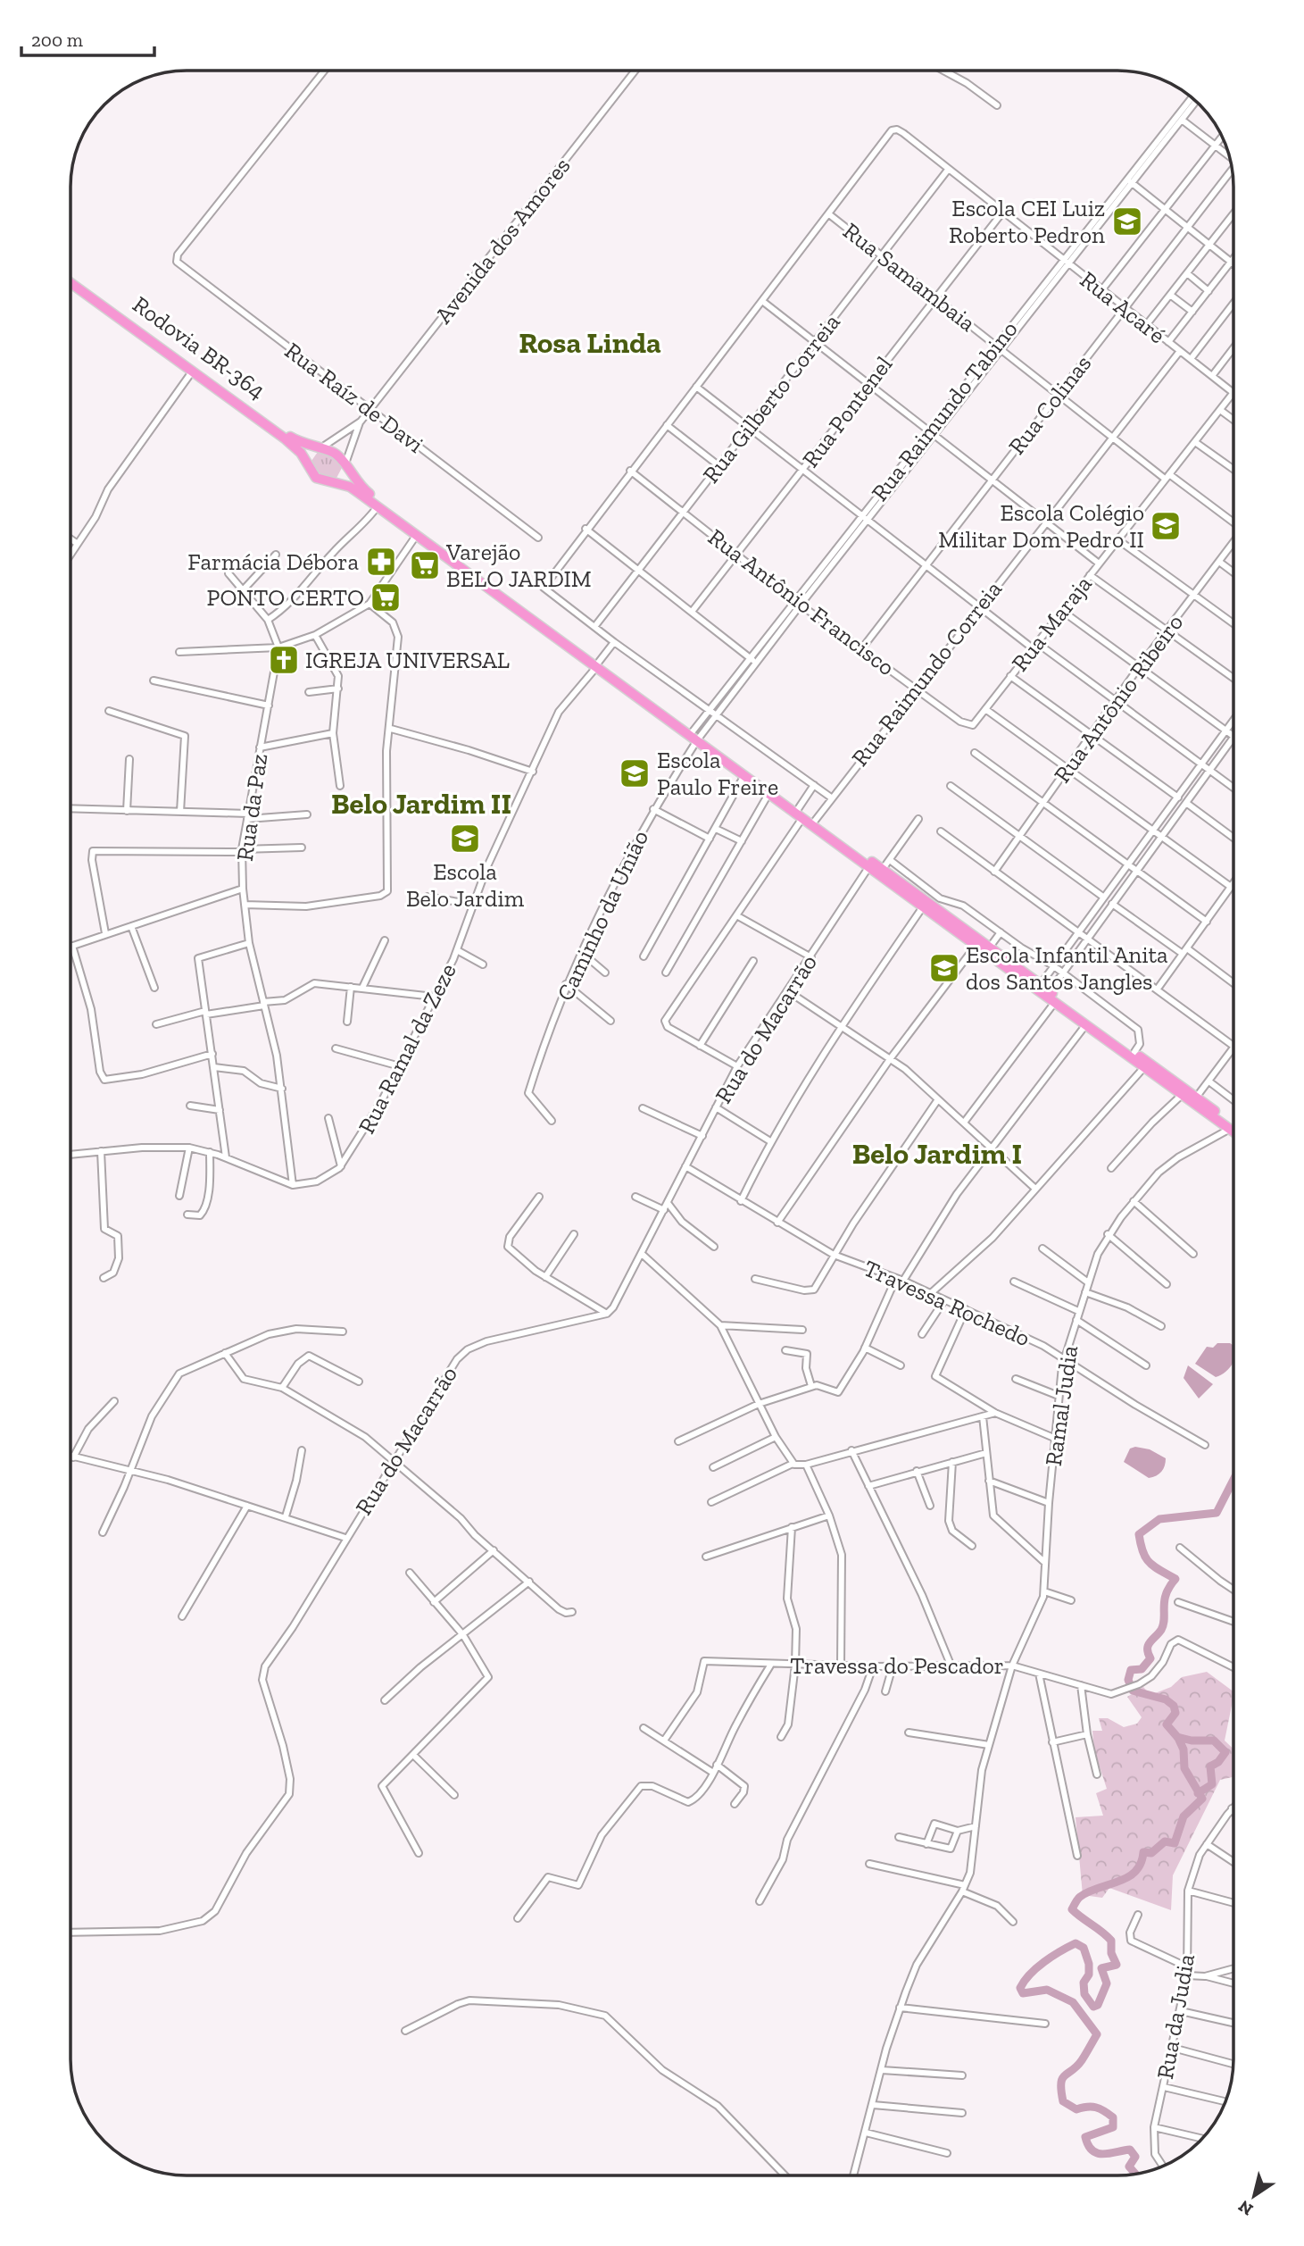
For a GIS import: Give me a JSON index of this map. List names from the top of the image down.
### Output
{
  "streets": {
    "highway": ["Rodovia BR-364"],
    "street": [
      "Avenida dos Amores",
      "Rua Samambaia",
      "Rua Acaré",
      "Rua Raíz de Davi",
      "Rua Gilberto Correia",
      "Rua Colinas",
      "Rua Raimundo Tabino",
      "Rua Pontenel",
      "Rua Antônio Francisco",
      "Rua Maraja",
      "Rua Raimundo Correia",
      "Rua Antônio Ribeiro",
      "Rua da Paz",
      "Caminho da União",
      "Rua do Macarrão",
      "Rua Ramal da Zeze",
      "Travessa Rochedo",
      "Ramal Judia",
      "Travessa do Pescador",
      "Rua da Judia"
    ]
  },
  "crossings": [
    ["Avenida dos Amores", "Rodovia BR-364"],
    ["Avenida dos Amores", "Rua Raíz de Davi"],
    ["Rua Samambaia", "Rua Acaré"],
    ["Rua Samambaia", "Rua Gilberto Correia"],
    ["Rua Samambaia", "Rua Colinas"],
    ["Rua Samambaia", "Rua Raimundo Tabino"],
    ["Rua Samambaia", "Rua Pontenel"],
    ["Rua Samambaia", "Rua Maraja"],
    ["Rua Samambaia", "Rua Raimundo Correia"],
    ["Rua Acaré", "Rua Gilberto Correia"],
    ["Rua Acaré", "Rua Colinas"],
    ["Rua Acaré", "Rua Raimundo Tabino"],
    ["Rua Acaré", "Rua Pontenel"],
    ["Rua Acaré", "Rua Maraja"],
    ["Rua Acaré", "Rua Raimundo Correia"],
    ["Rua Gilberto Correia", "Rua Antônio Francisco"],
    ["Rua Colinas", "Rua Antônio Francisco"],
    ["Rua Raimundo Tabino", "Rua Antônio Francisco"],
    ["Rua Raimundo Tabino", "Caminho da União"],
    ["Rua Pontenel", "Rua Antônio Francisco"],
    ["Rua Antônio Francisco", "Rua Maraja"],
    ["Rua Antônio Francisco", "Rua Raimundo Correia"],
    ["Rua da Paz", "Rua Ramal da Zeze"],
    ["Rua do Macarrão", "Travessa Rochedo"],
    ["Travessa Rochedo", "Ramal Judia"],
    ["Ramal Judia", "Travessa do Pescador"]
  ],
  "districts": ["Rosa Linda", "Belo Jardim II", "Belo Jardim I"],
  "places": {
    "school or university": [
      "Escola CEI Luiz Roberto Pedron",
      "Escola Colégio Militar Dom Pedro II",
      "Escola Paulo Freire",
      "Escola Belo Jardim",
      "Escola Infantil Anita dos Santos Jangles"
    ],
    "pharmacy": ["Farmácia Débora"],
    "supermarket": ["Varejão BELO JARDIM", "PONTO CERTO"],
    "church": ["IGREJA UNIVERSAL"]
  },
  "scale_bar": "200 m",
  "north": "bottom left"
}
